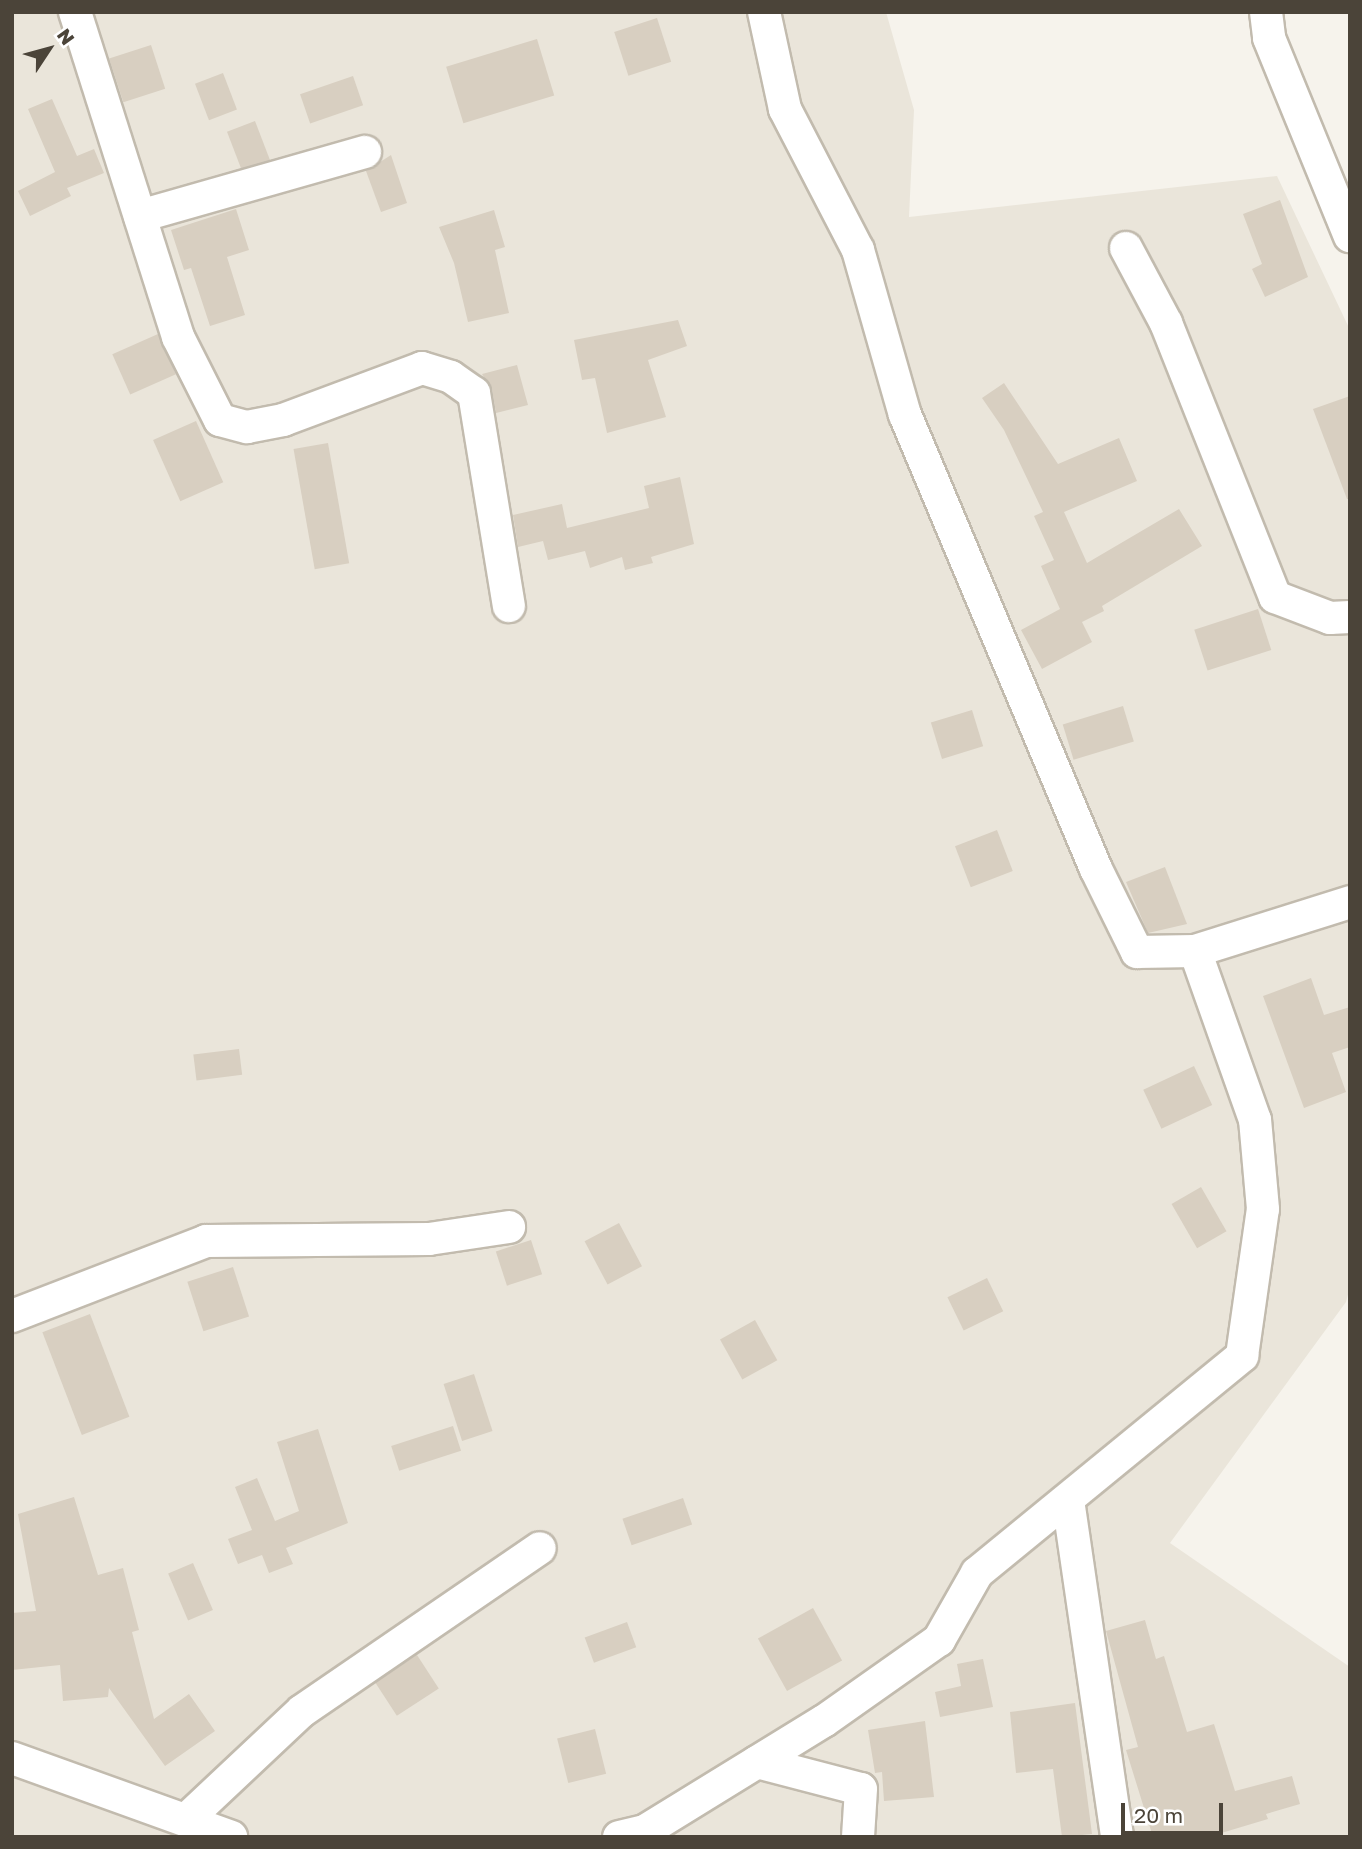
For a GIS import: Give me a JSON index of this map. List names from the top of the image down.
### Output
{
  "scale_bar": "20 m",
  "north": "top right"
}
